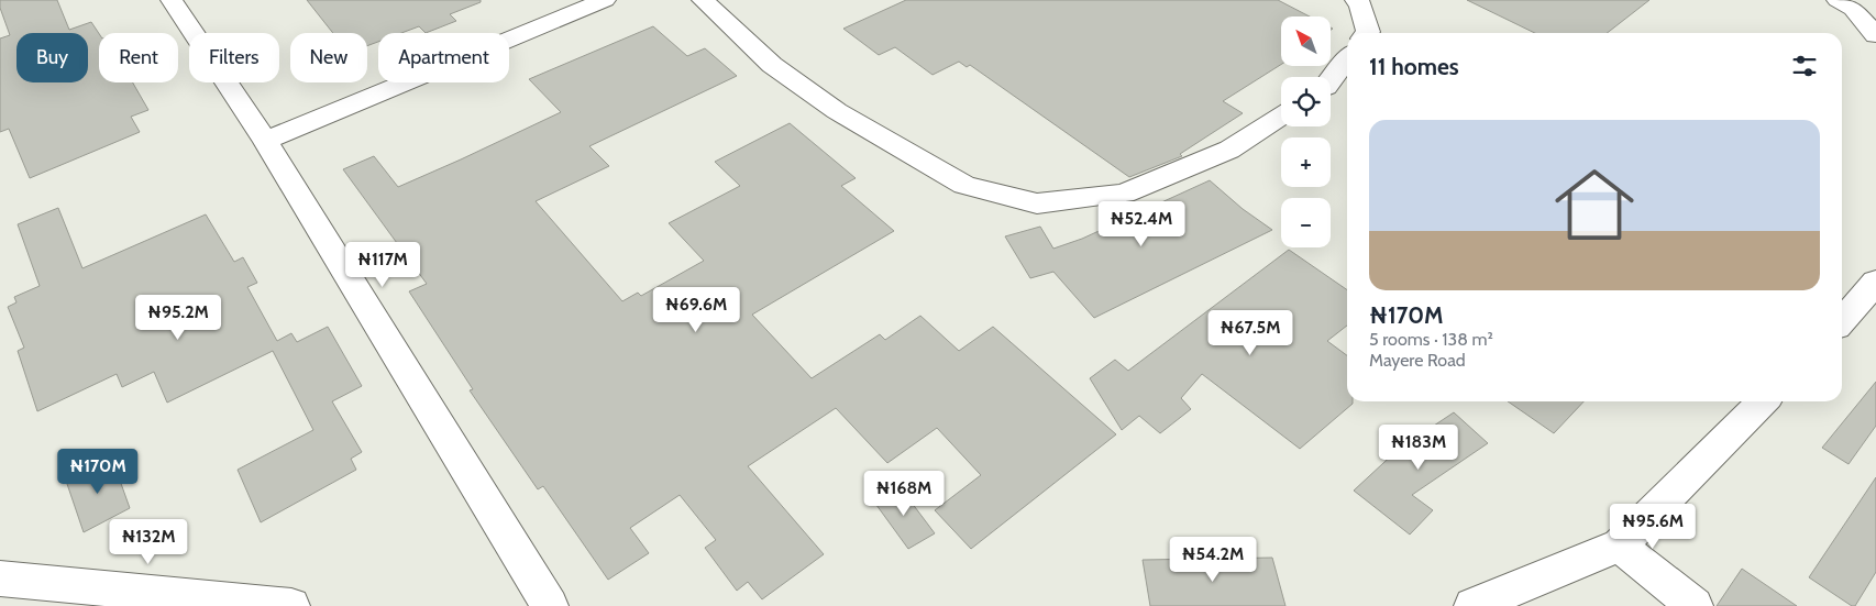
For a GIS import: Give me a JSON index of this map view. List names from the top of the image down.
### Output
{
  "north": "top left",
  "page": {
    "map_buttons": ["+", "−"],
    "chip": [
      "Buy",
      "Rent",
      "Filters",
      "New",
      "Apartment"
    ],
    "heading": "11 homes",
    "list": [
      {
        "name": "₦170M",
        "note": "5 rooms · 138 m² · Mayere Road"
      }
    ],
    "price": [
      "₦52.4M",
      "₦117M",
      "₦69.6M",
      "₦95.2M",
      "₦67.5M",
      "₦183M",
      "₦170M",
      "₦168M",
      "₦95.6M",
      "₦132M",
      "₦54.2M"
    ]
  }
}
